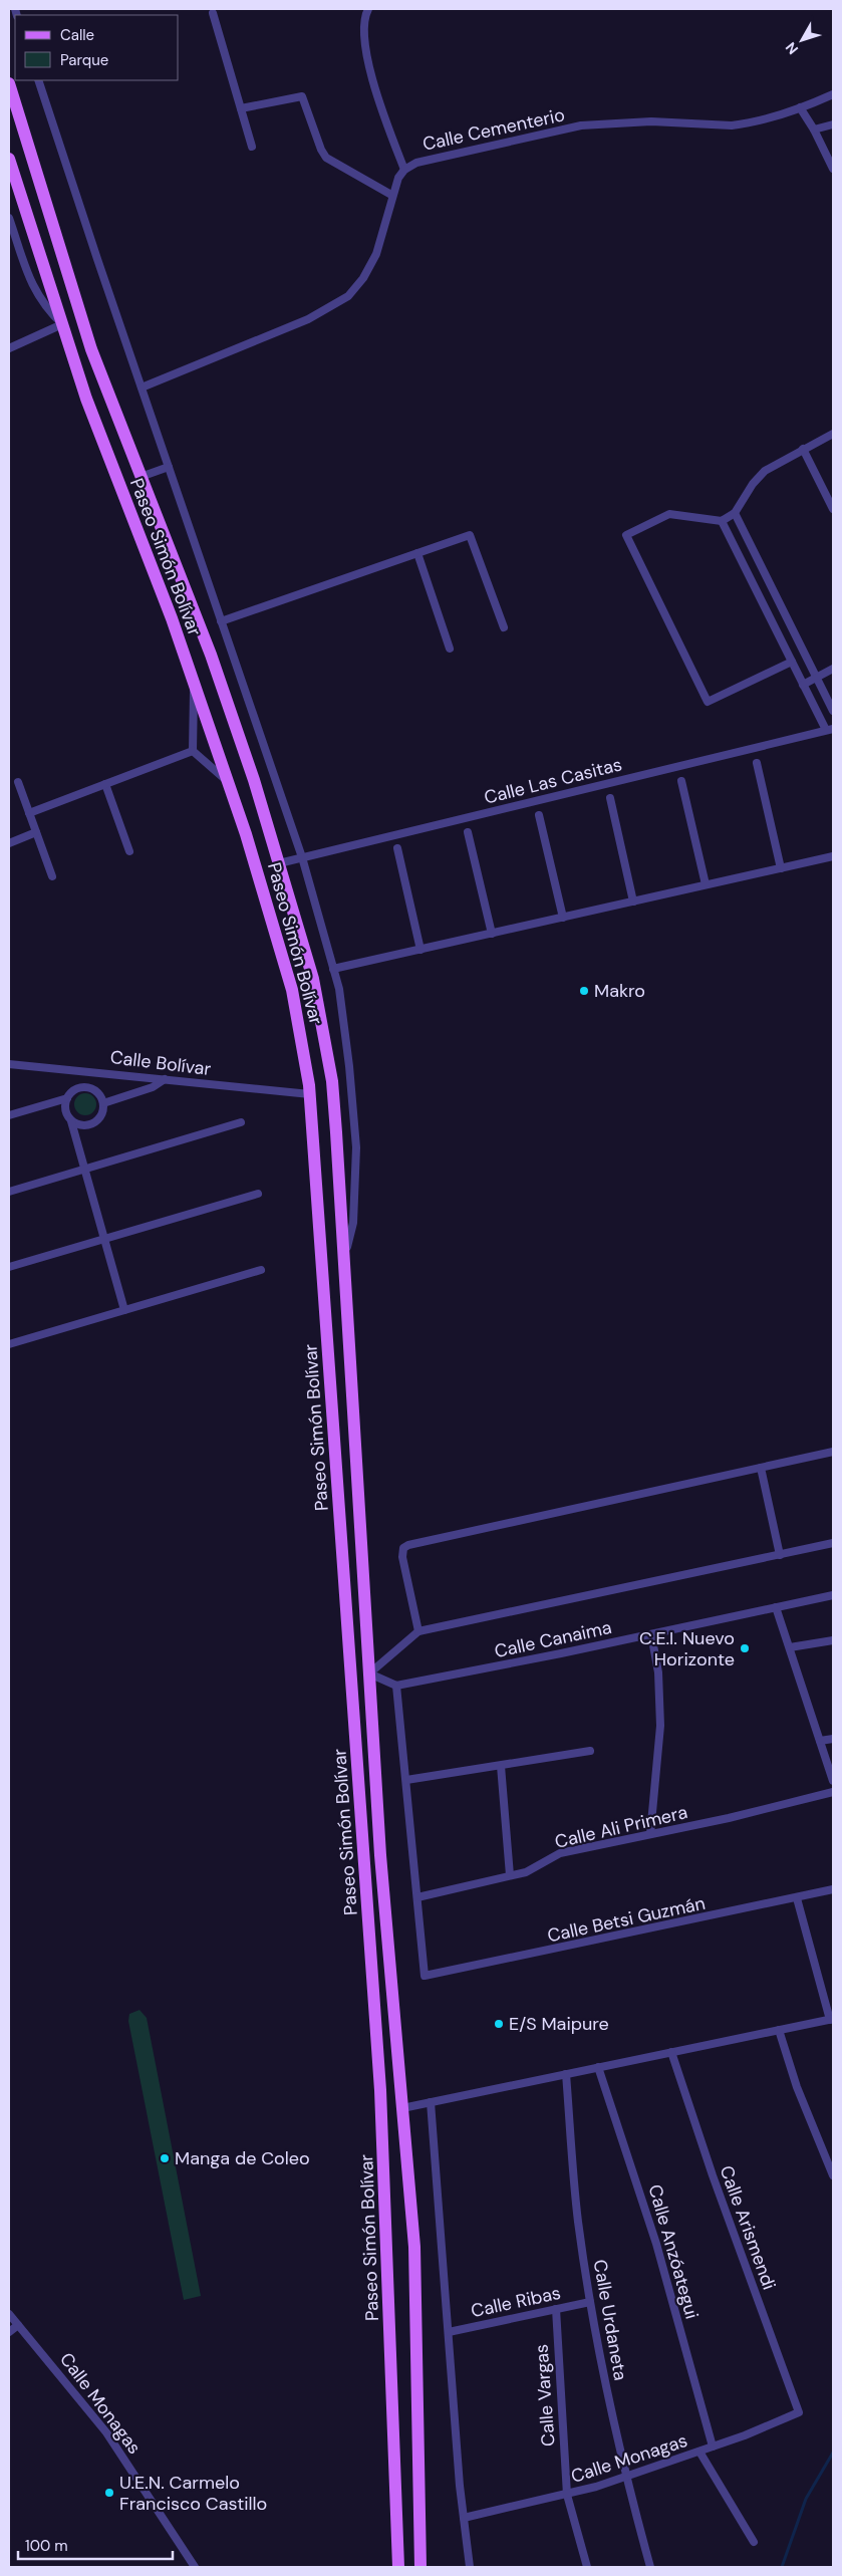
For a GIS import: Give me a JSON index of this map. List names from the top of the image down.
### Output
{
  "streets": {
    "main road": ["Paseo Simón Bolívar"],
    "street": [
      "Calle Cementerio",
      "Calle Las Casitas",
      "Calle Bolívar",
      "Calle Canaima",
      "Calle Ali Primera",
      "Calle Betsi Guzmán",
      "Calle Arismendi",
      "Calle Anzóategui",
      "Calle Ribas",
      "Calle Urdaneta",
      "Calle Vargas",
      "Calle Monagas"
    ]
  },
  "crossings": [
    ["Calle Cementerio", "Paseo Simón Bolívar"],
    ["Paseo Simón Bolívar", "Calle Las Casitas"],
    ["Paseo Simón Bolívar", "Calle Bolívar"],
    ["Calle Ali Primera", "Calle Betsi Guzmán"],
    ["Calle Arismendi", "Calle Monagas"],
    ["Calle Anzóategui", "Calle Monagas"],
    ["Calle Ribas", "Calle Urdaneta"],
    ["Calle Ribas", "Calle Vargas"],
    ["Calle Urdaneta", "Calle Monagas"],
    ["Calle Vargas", "Calle Monagas"]
  ],
  "places": [
    "Makro",
    "C.E.I. Nuevo Horizonte",
    "E/S Maipure",
    "Manga de Coleo",
    "U.E.N. Carmelo Francisco Castillo"
  ],
  "legend": ["Calle", "Parque"],
  "scale_bar": "100 m",
  "north": "bottom left"
}
